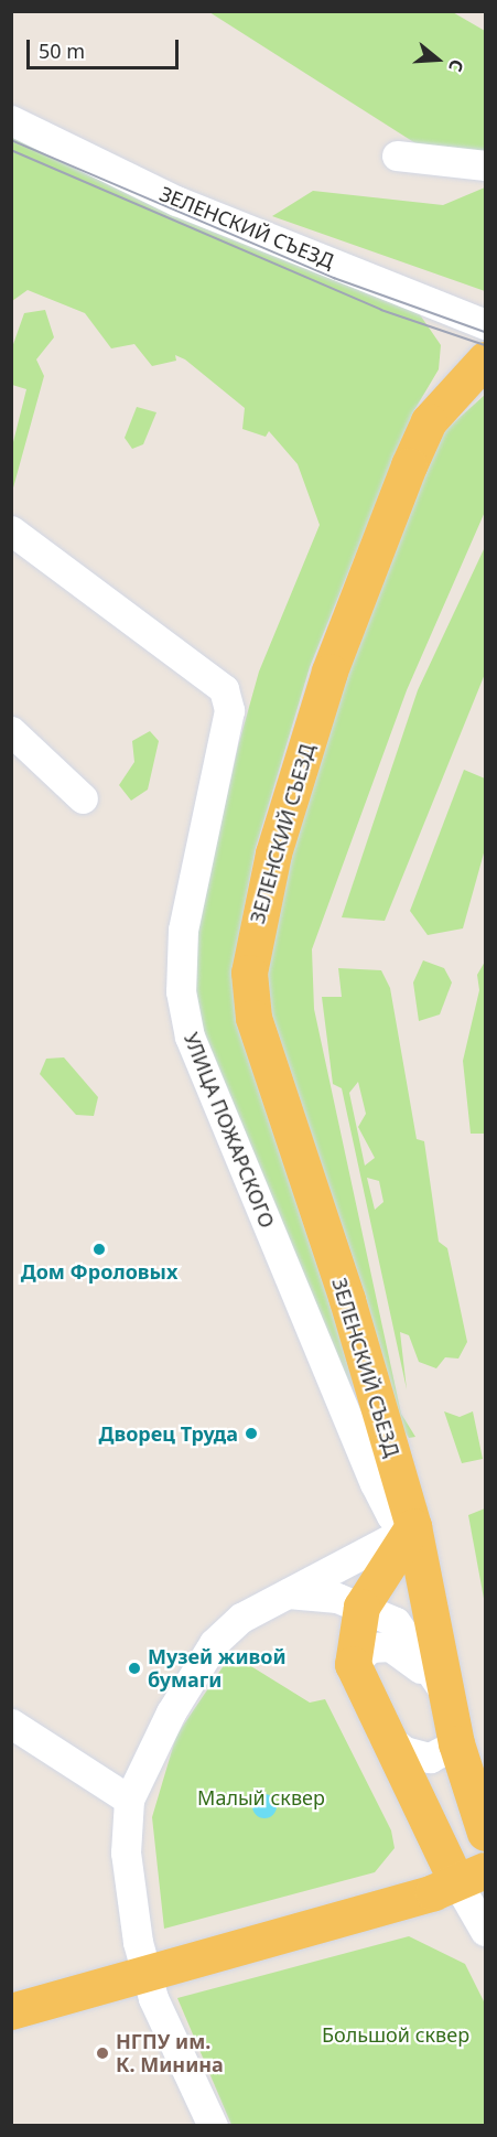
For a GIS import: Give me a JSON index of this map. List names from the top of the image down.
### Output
{
  "streets": {
    "main road": ["ЗЕЛЕНСКИЙ СЪЕЗД"],
    "street": ["УЛИЦА ПОЖАРСКОГО"]
  },
  "crossings": [
    ["ЗЕЛЕНСКИЙ СЪЕЗД", "УЛИЦА ПОЖАРСКОГО"]
  ],
  "parks": ["Малый сквер", "Большой сквер"],
  "places": [
    "Дом Фроловых",
    "Дворец Труда",
    "Музей живой бумаги",
    "НГПУ им. К. Минина"
  ],
  "scale_bar": "50 m",
  "north": "right"
}
